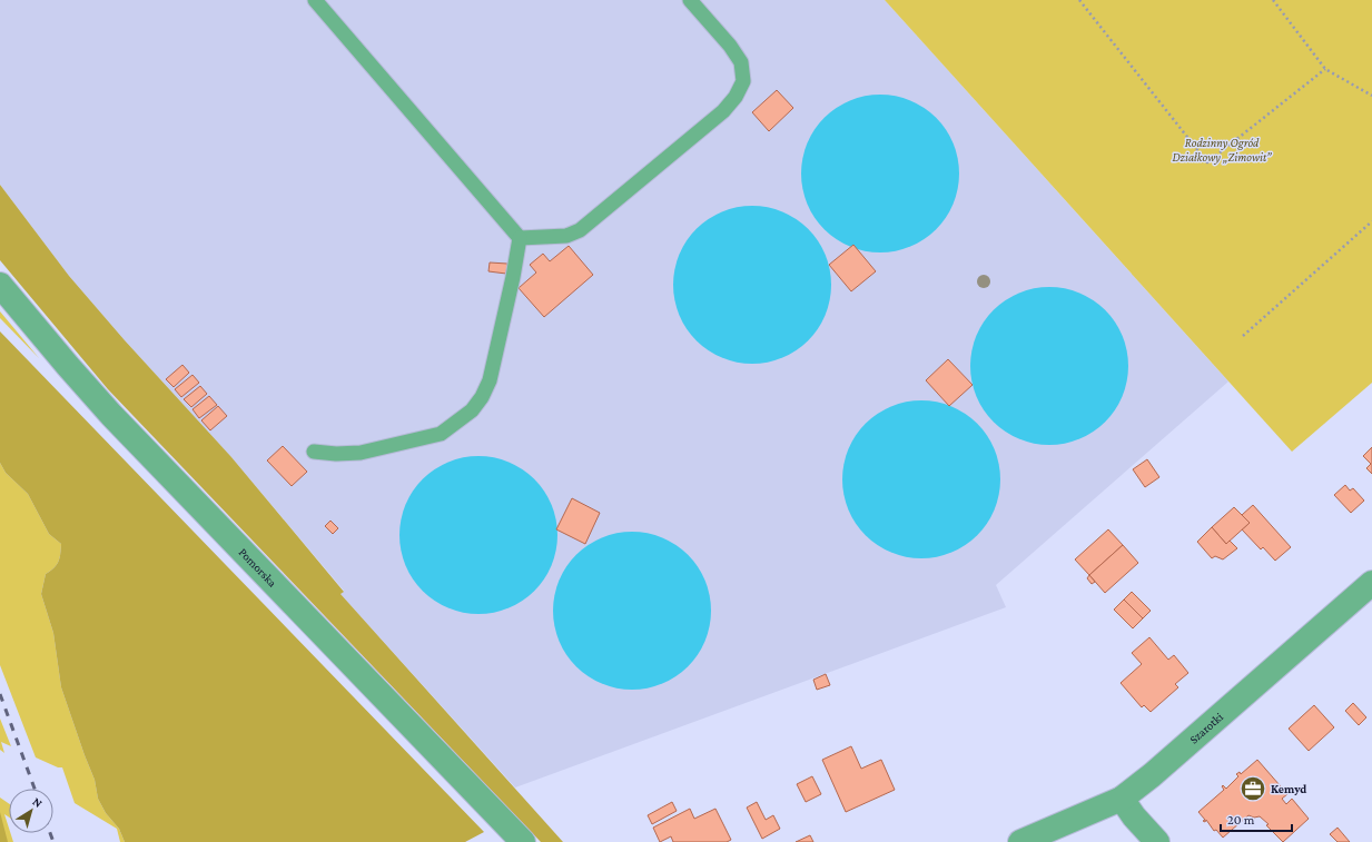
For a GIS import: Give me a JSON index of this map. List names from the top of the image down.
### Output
{
  "streets": {
    "street": ["Pomorska", "Szarotki"]
  },
  "parks": ["Rodzinny Ogród Działkowy „Zimowit”"],
  "places": {
    "office": ["Kemyd"]
  },
  "scale_bar": "20 m",
  "north": "top right"
}
